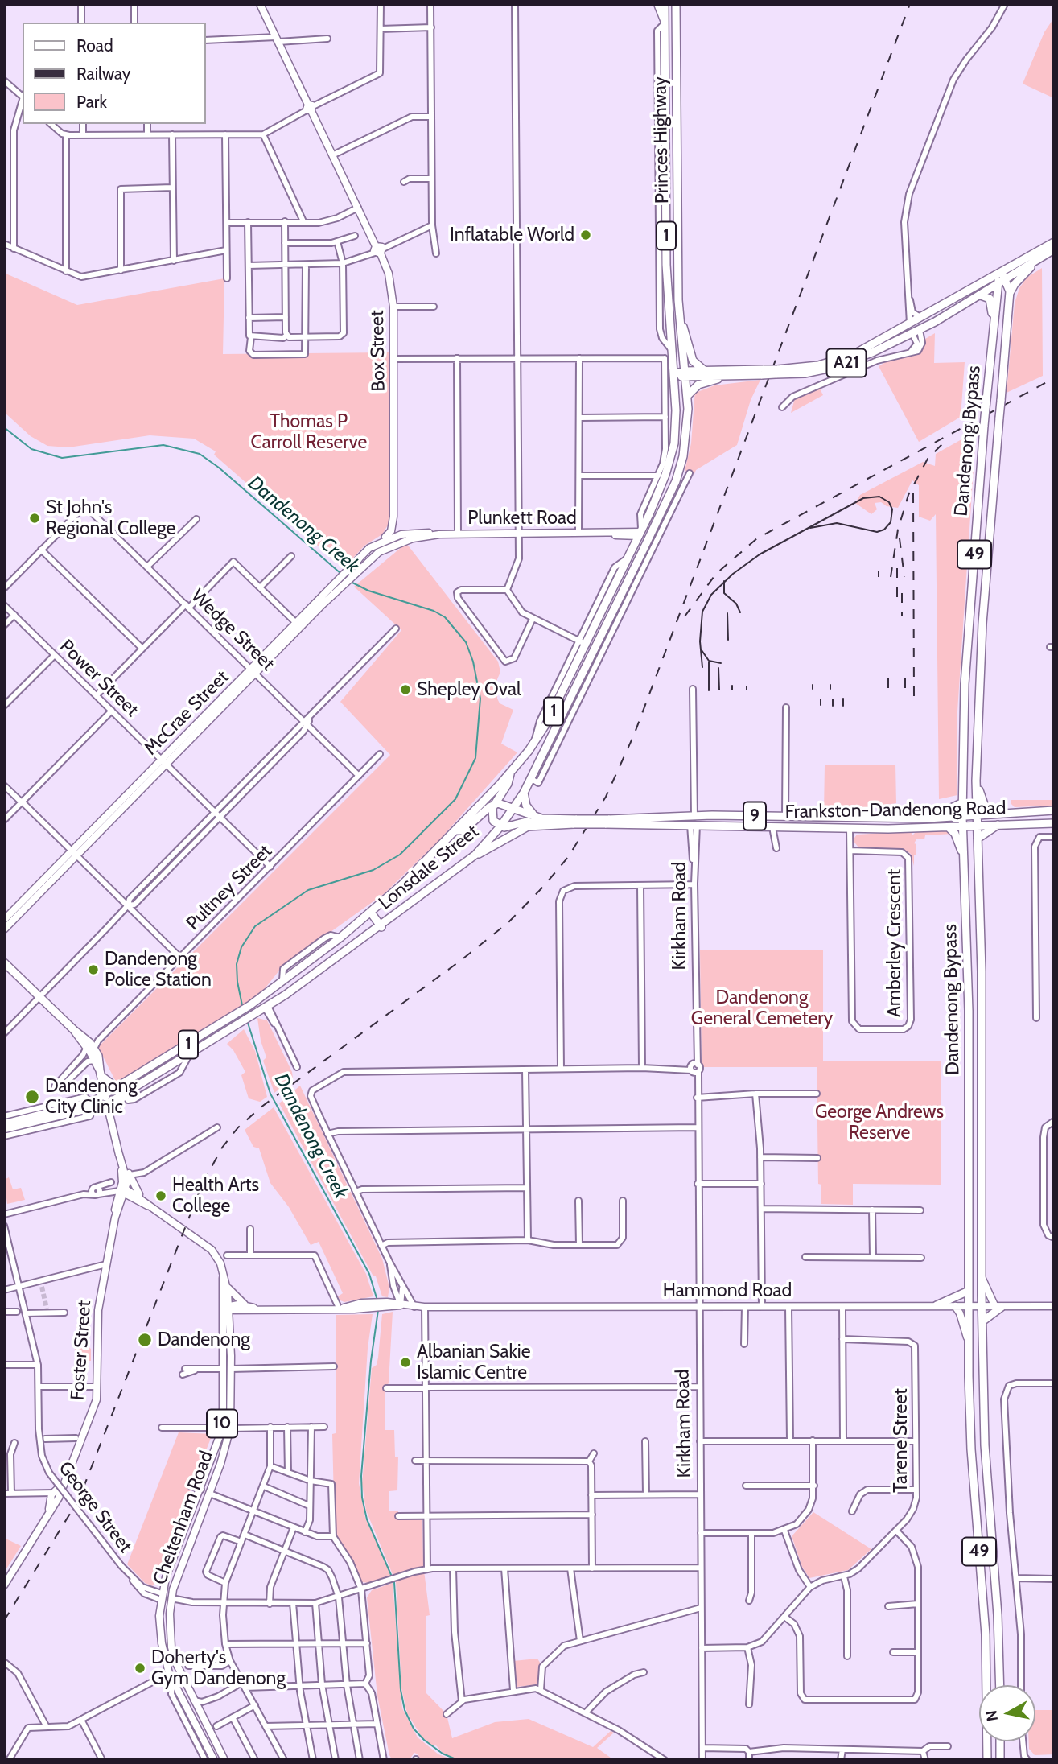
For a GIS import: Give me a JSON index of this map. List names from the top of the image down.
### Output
{
  "streets": {
    "highway": [
      "Princes Highway",
      "1",
      "A21",
      "Dandenong Bypass",
      "49",
      "Frankston-Dandenong Road",
      "9",
      "Lonsdale Street",
      "Foster Street",
      "10"
    ],
    "main road": [
      "Box Street",
      "Plunkett Road",
      "McCrae Street",
      "Hammond Road",
      "Cheltenham Road"
    ],
    "street": [
      "Wedge Street",
      "Power Street",
      "Pultney Street",
      "Kirkham Road",
      "Amberley Crescent",
      "Tarene Street",
      "George Street"
    ]
  },
  "crossings": [
    ["Princes Highway", "Lonsdale Street"],
    ["Box Street", "Plunkett Road"],
    ["Box Street", "McCrae Street"],
    ["A21", "Dandenong Bypass"],
    ["A21", "49"],
    ["Dandenong Bypass", "49"],
    ["Dandenong Bypass", "Frankston-Dandenong Road"],
    ["Dandenong Bypass", "Hammond Road"],
    ["Plunkett Road", "McCrae Street"],
    ["Plunkett Road", "Lonsdale Street"],
    ["Wedge Street", "McCrae Street"],
    ["Wedge Street", "Pultney Street"],
    ["Power Street", "McCrae Street"],
    ["Power Street", "Pultney Street"],
    ["Frankston-Dandenong Road", "9"],
    ["Frankston-Dandenong Road", "Lonsdale Street"],
    ["Frankston-Dandenong Road", "Kirkham Road"],
    ["Frankston-Dandenong Road", "Amberley Crescent"],
    ["9", "Lonsdale Street"],
    ["Lonsdale Street", "Foster Street"],
    ["Pultney Street", "Foster Street"],
    ["Kirkham Road", "Hammond Road"],
    ["Hammond Road", "Cheltenham Road"],
    ["Foster Street", "10"],
    ["Foster Street", "Cheltenham Road"],
    ["10", "Cheltenham Road"],
    ["George Street", "Cheltenham Road"]
  ],
  "water": ["Dandenong Creek"],
  "parks": ["Thomas P Carroll Reserve", "Dandenong General Cemetery", "George Andrews Reserve"],
  "places": [
    "Inflatable World",
    "St John's Regional College",
    "Shepley Oval",
    "Dandenong Police Station",
    "Dandenong City Clinic",
    "Health Arts College",
    "Dandenong",
    "Albanian Sakie Islamic Centre",
    "Doherty's Gym Dandenong"
  ],
  "legend": ["Road", "Railway", "Park"],
  "north": "left"
}
